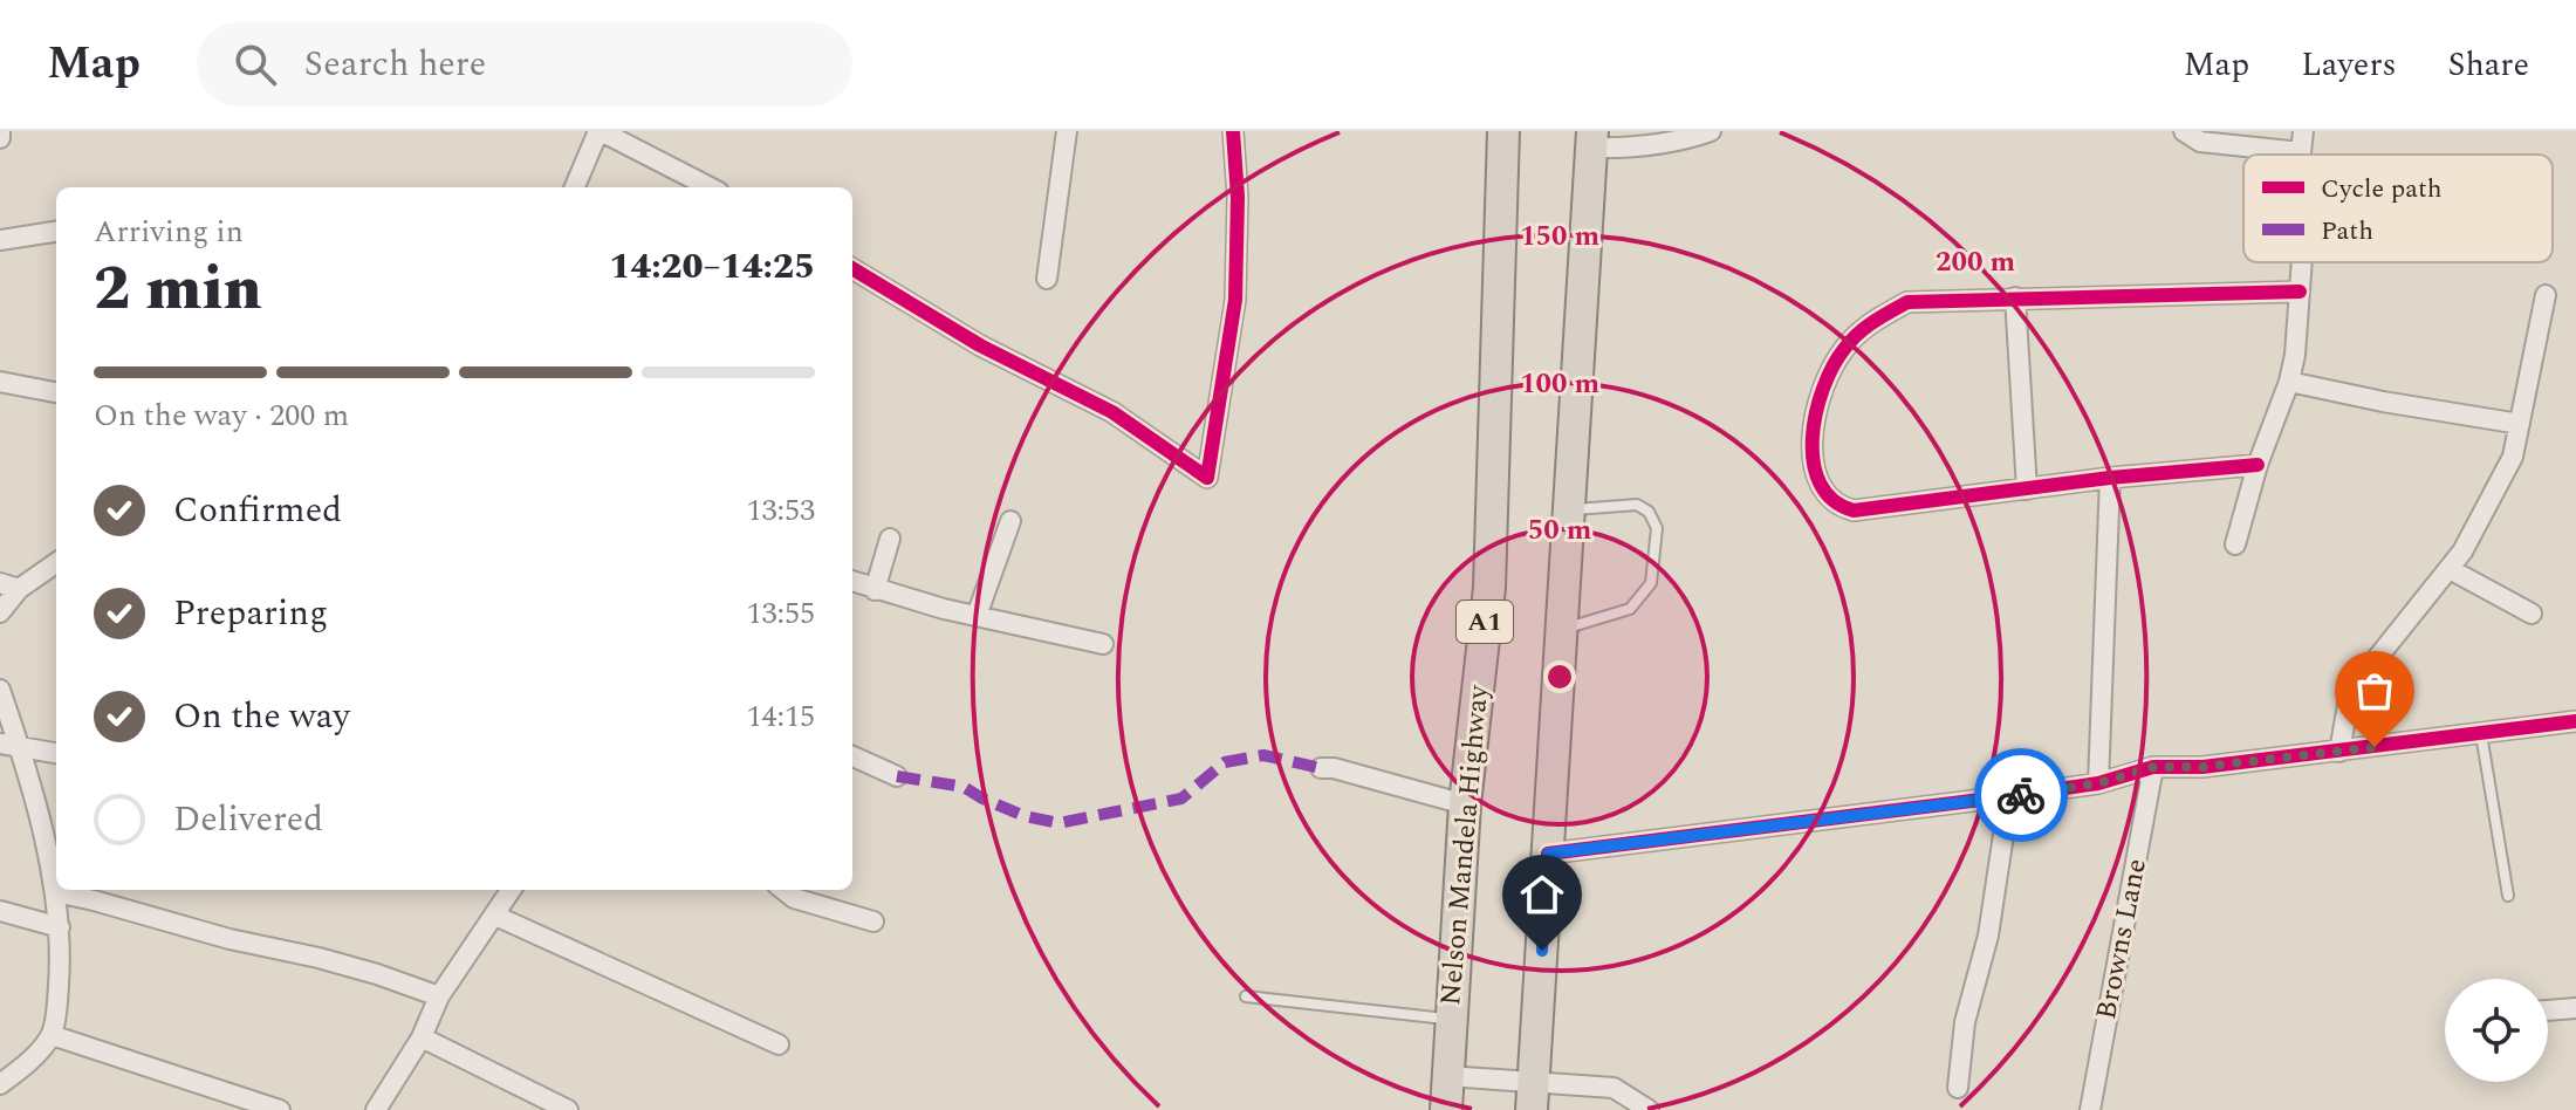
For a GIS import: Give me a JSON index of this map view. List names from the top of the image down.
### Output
{
  "streets": {
    "highway": ["A1", "Nelson Mandela Highway"],
    "street": ["Browns Lane"]
  },
  "legend": ["Cycle path", "Path"],
  "page": {
    "header": "Map",
    "search": "Search here",
    "nav": ["Map", "Layers", "Share"],
    "heading": ["2 min", "Arriving in", "14:20–14:25"],
    "bar": "On the way · 200 m",
    "list": [
      ["Confirmed", "13:53"],
      ["Preparing", "13:55"],
      ["On the way", "14:15"],
      "Delivered"
    ]
  },
  "rings": [
    "150 m",
    "200 m",
    "100 m",
    "50 m"
  ]
}
